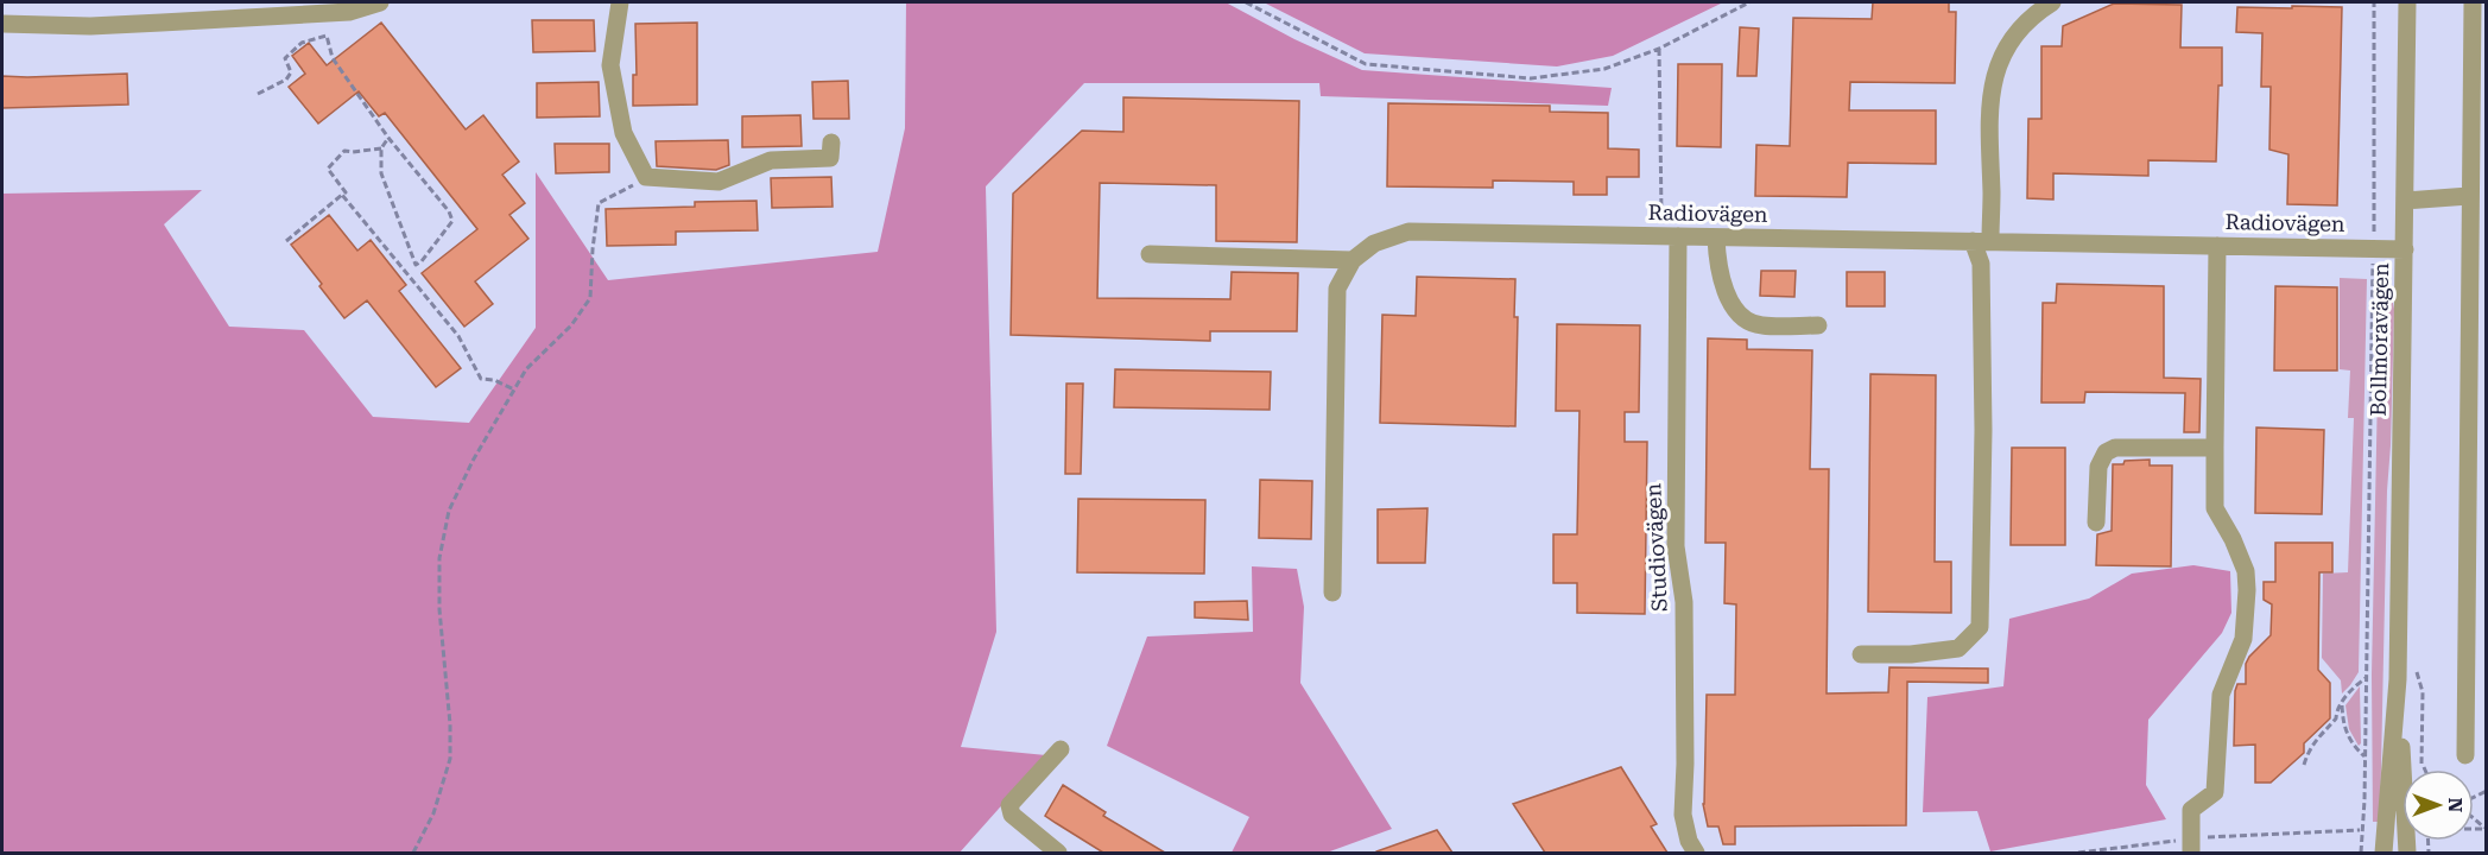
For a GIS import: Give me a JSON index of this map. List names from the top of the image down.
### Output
{
  "streets": {
    "street": ["Radiovägen", "Bollmoravägen", "Studiovägen"]
  },
  "crossings": [
    ["Radiovägen", "Bollmoravägen"],
    ["Radiovägen", "Studiovägen"]
  ],
  "north": "right"
}
